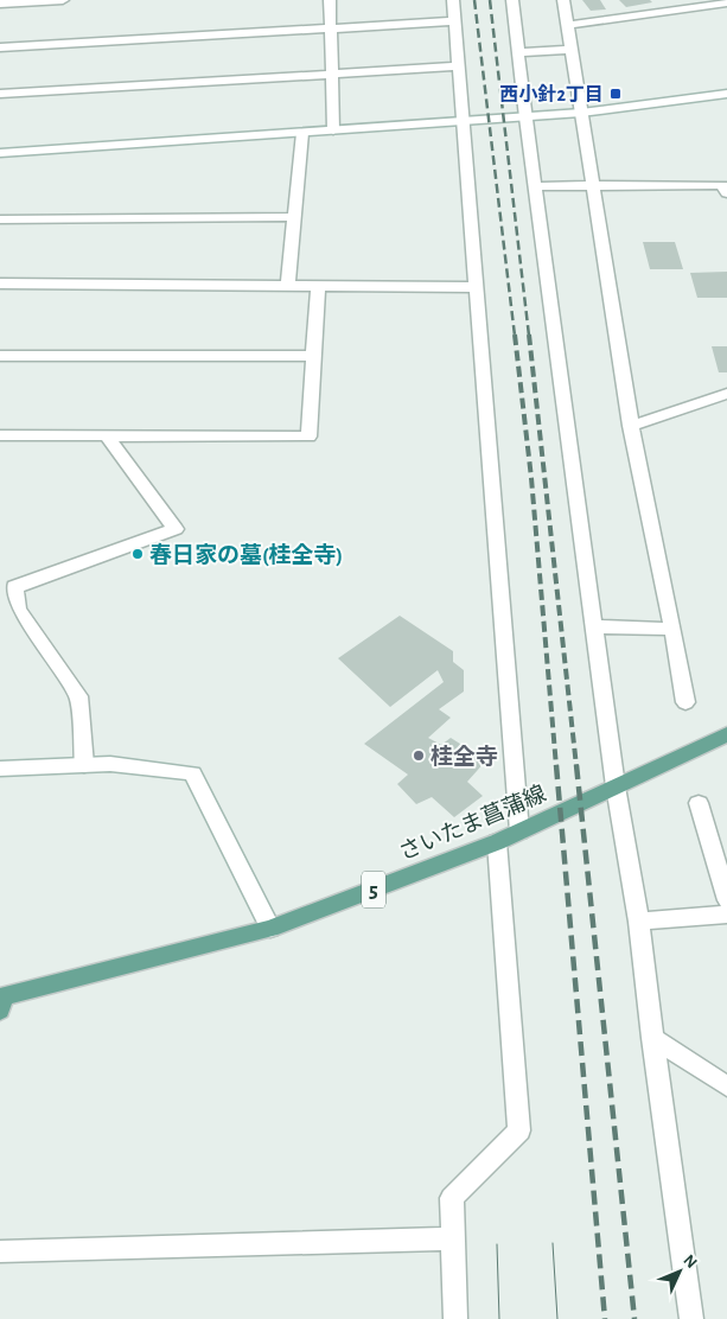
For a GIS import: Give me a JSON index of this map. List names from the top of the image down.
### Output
{
  "streets": {
    "main road": ["さいたま菖蒲線", "5"]
  },
  "places": {
    "transit": ["西小針2丁目"],
    "other": ["春日家の墓(桂全寺)", "桂全寺"]
  },
  "north": "top right"
}
